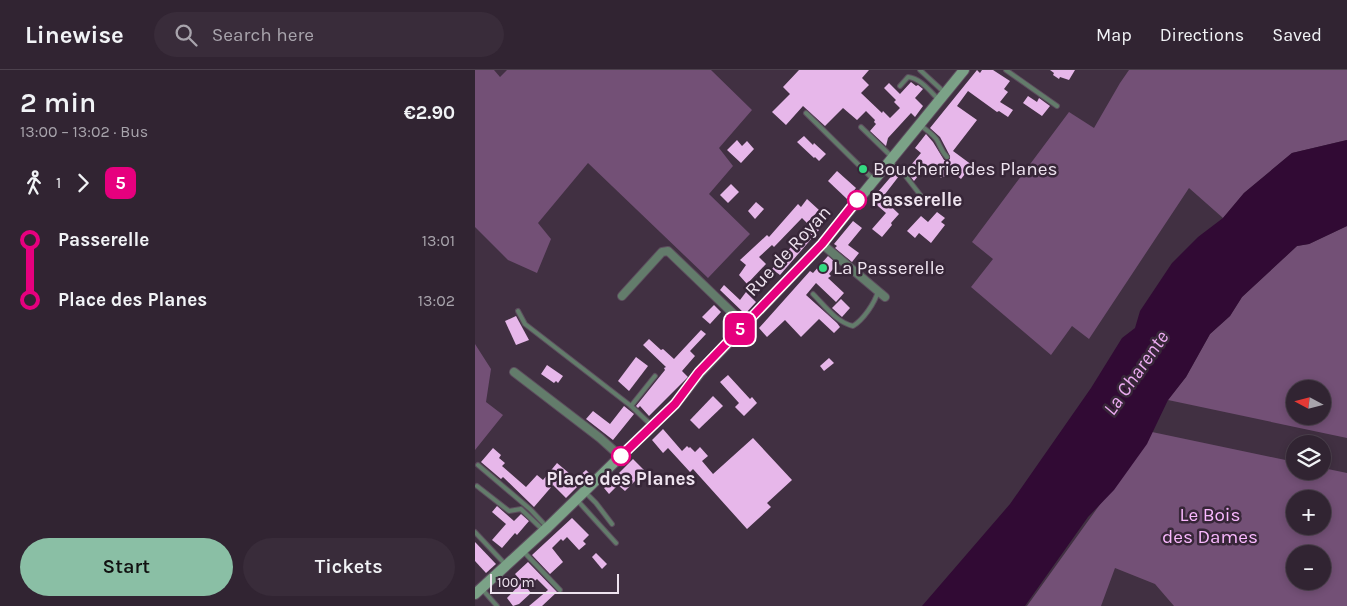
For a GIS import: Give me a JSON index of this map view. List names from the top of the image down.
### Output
{
  "streets": {
    "main road": ["Rue de Royan"]
  },
  "water": ["La Charente"],
  "parks": ["Le Bois des Dames"],
  "places": [
    "Boucherie des Planes",
    "Passerelle",
    "La Passerelle",
    "Place des Planes"
  ],
  "lines": ["bus line 5"],
  "scale_bar": "100 m",
  "north": "left",
  "page": {
    "header": "Linewise",
    "search": "Search here",
    "nav": ["Map", "Directions", "Saved"],
    "heading": ["2 min", "13:00 – 13:02 · Bus", "€2.90"],
    "on_map": "5",
    "legs": ["1", "5"],
    "list": [
      {
        "name": "Passerelle",
        "value": "13:01"
      },
      {
        "name": "Place des Planes",
        "value": "13:02"
      }
    ],
    "map_buttons": ["+", "−"],
    "buttons": ["Start", "Tickets"],
    "scale": "100 m"
  }
}
